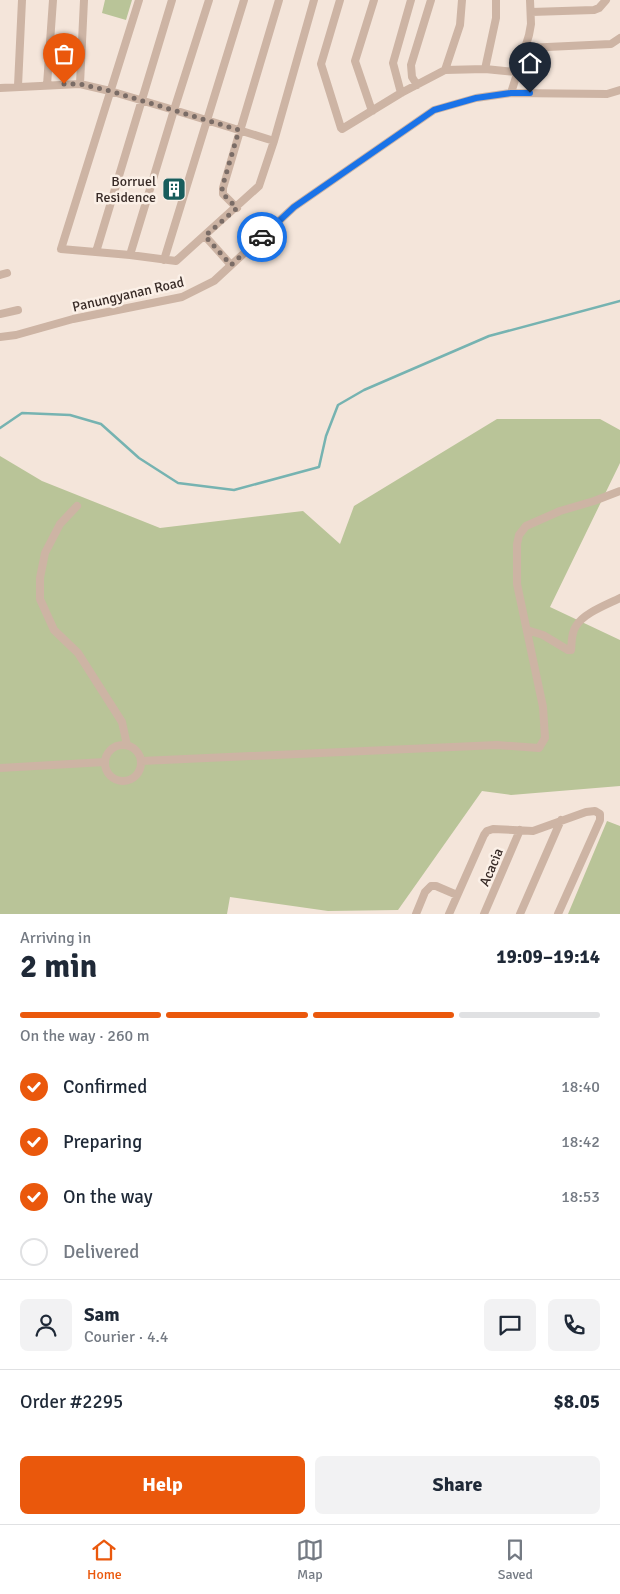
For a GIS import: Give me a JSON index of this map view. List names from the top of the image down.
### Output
{
  "streets": {
    "street": ["Panungyanan Road", "Acacia"]
  },
  "places": {
    "building": ["Borruel Residence"]
  },
  "page": {
    "heading": ["2 min", "Arriving in", "19:09–19:14"],
    "panel": [
      "Sam",
      "Courier · 4.4",
      "Order #2295",
      "$8.05"
    ],
    "bar": "On the way · 260 m",
    "list": [
      ["Confirmed", "18:40"],
      ["Preparing", "18:42"],
      ["On the way", "18:53"],
      "Delivered"
    ],
    "buttons": ["Help", "Share"],
    "tabs": ["Home", "Map", "Saved"]
  }
}
